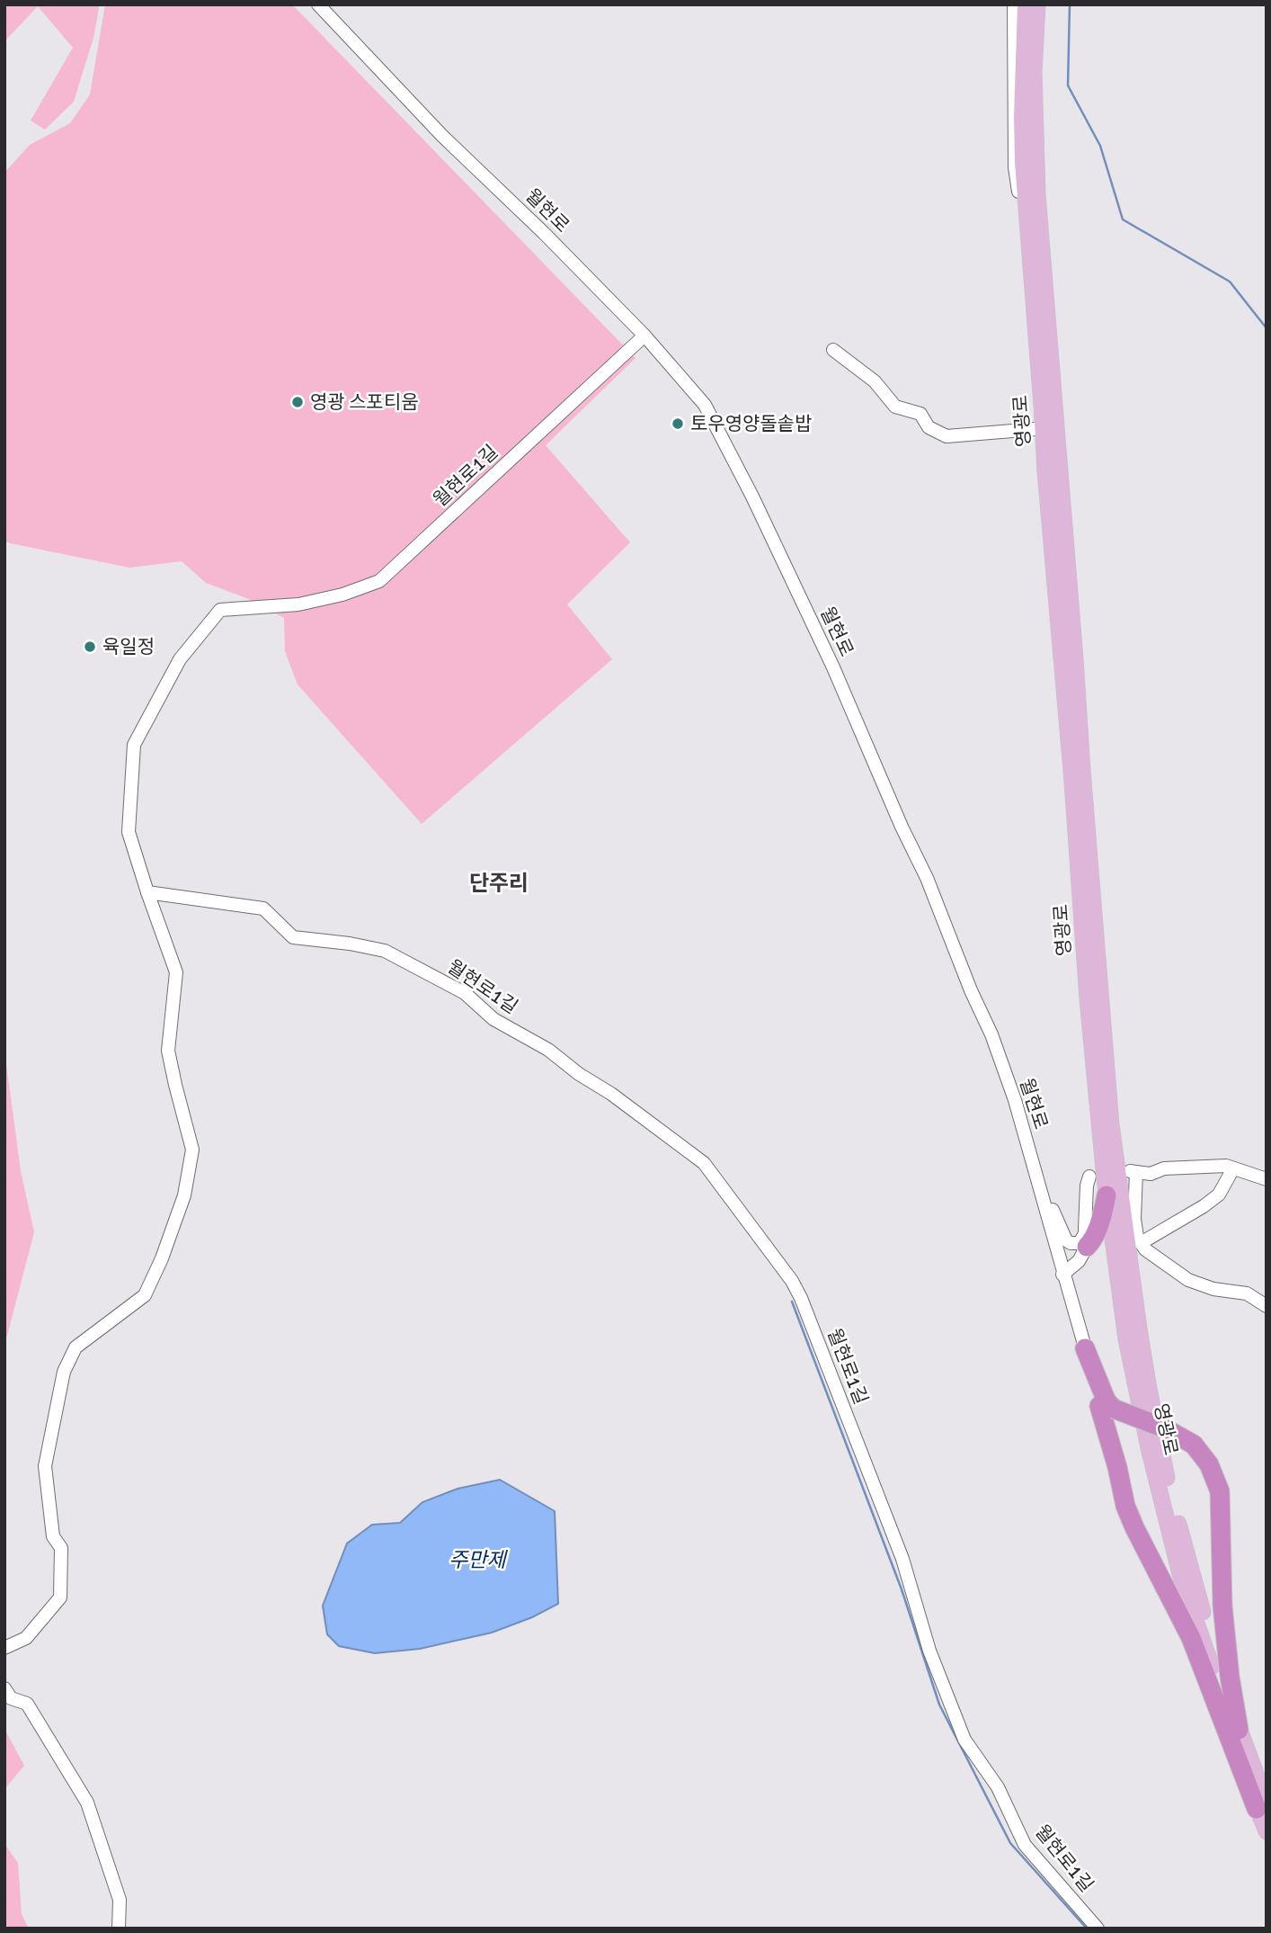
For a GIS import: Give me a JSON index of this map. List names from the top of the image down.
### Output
{
  "streets": {
    "main road": ["영광로"],
    "street": ["월현로", "월현로1길"]
  },
  "crossings": [
    ["월현로", "월현로1길"]
  ],
  "districts": ["단주리"],
  "water": ["주만제"],
  "places": ["영광 스포티움", "토우영양돌솥밥", "육일정"]
}
